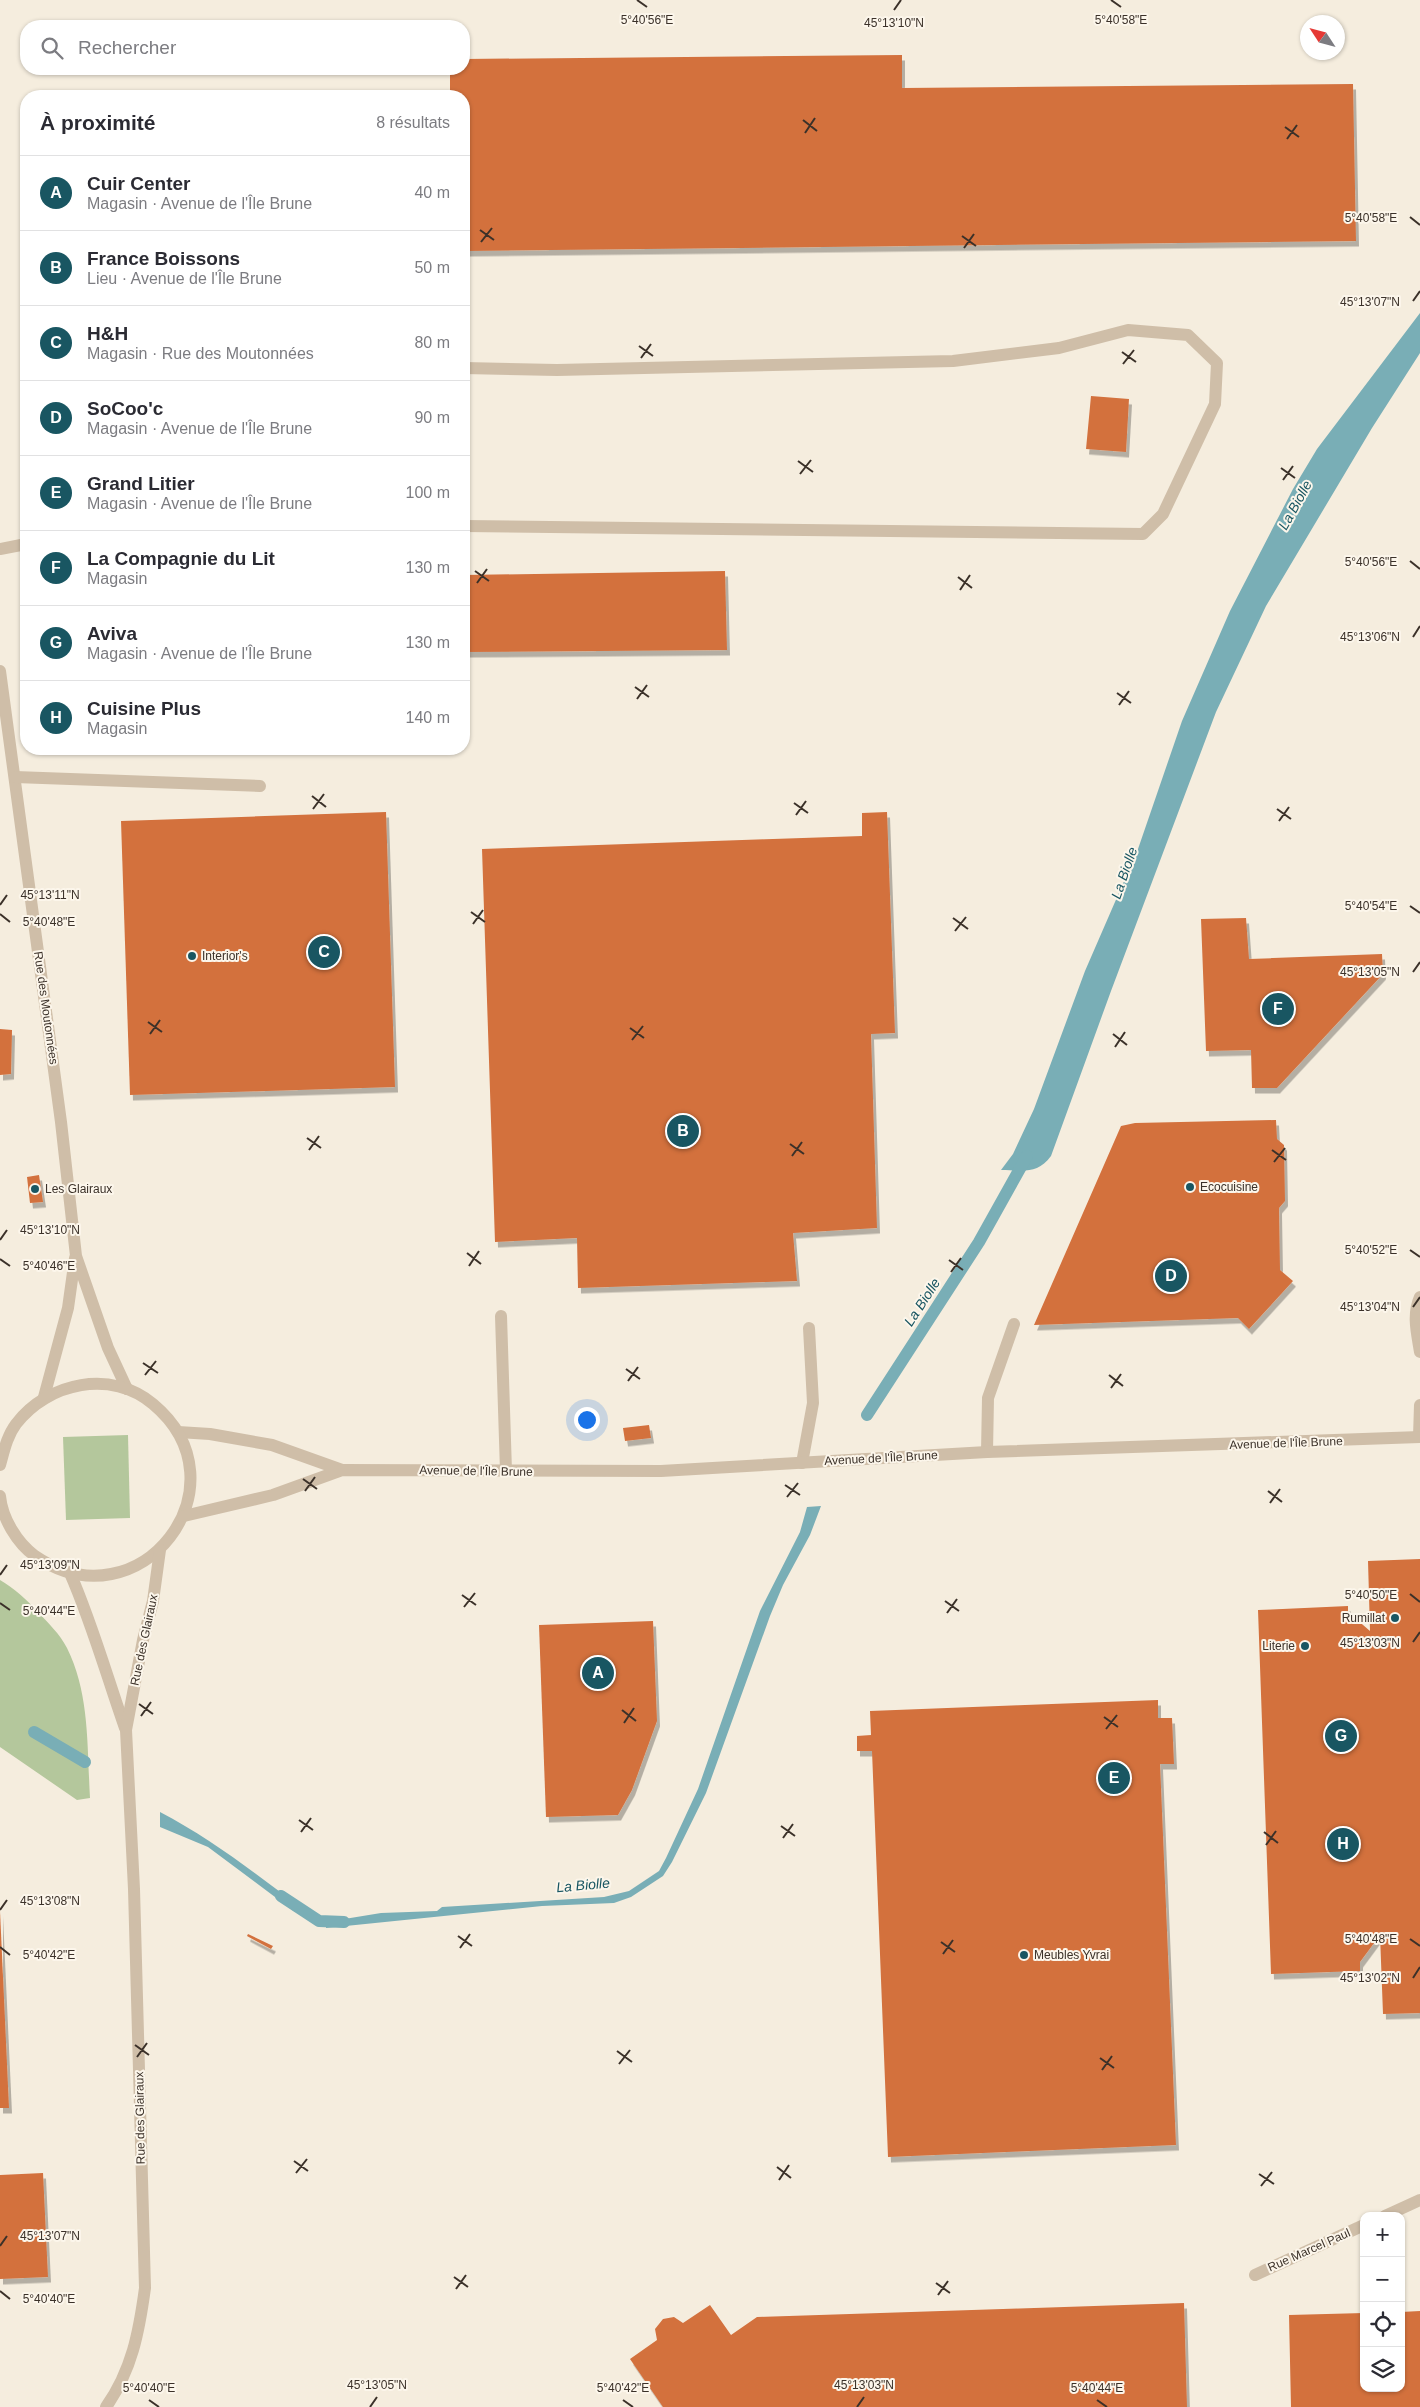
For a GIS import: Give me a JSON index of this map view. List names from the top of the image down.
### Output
{
  "streets": {
    "street": [
      "Rue des Moutonnées",
      "Avenue de l'Île Brune",
      "Rue des Glairaux",
      "Rue Marcel Paul"
    ]
  },
  "water": ["La Biolle"],
  "places": [
    "Interior's",
    "Ecocuisine",
    "Les Glairaux",
    "Rumillat",
    "Literie",
    "Meubles Yvrai"
  ],
  "north": "top left",
  "page": {
    "search": "Rechercher",
    "heading": ["À proximité", "8 résultats"],
    "list": [
      {
        "mark": "A",
        "name": "Cuir Center",
        "note": "Magasin · Avenue de l'Île Brune",
        "value": "40 m"
      },
      {
        "mark": "B",
        "name": "France Boissons",
        "note": "Lieu · Avenue de l'Île Brune",
        "value": "50 m"
      },
      {
        "mark": "C",
        "name": "H&H",
        "note": "Magasin · Rue des Moutonnées",
        "value": "80 m"
      },
      {
        "mark": "D",
        "name": "SoCoo'c",
        "note": "Magasin · Avenue de l'Île Brune",
        "value": "90 m"
      },
      {
        "mark": "E",
        "name": "Grand Litier",
        "note": "Magasin · Avenue de l'Île Brune",
        "value": "100 m"
      },
      {
        "mark": "F",
        "name": "La Compagnie du Lit",
        "note": "Magasin",
        "value": "130 m"
      },
      {
        "mark": "G",
        "name": "Aviva",
        "note": "Magasin · Avenue de l'Île Brune",
        "value": "130 m"
      },
      {
        "mark": "H",
        "name": "Cuisine Plus",
        "note": "Magasin",
        "value": "140 m"
      }
    ],
    "pins": [
      "C",
      "F",
      "B",
      "D",
      "A",
      "G",
      "E",
      "H"
    ],
    "map_buttons": ["+", "−"]
  },
  "coordinates": [
    "5°40'58\"E",
    "5°40'56\"E",
    "45°13'10\"N",
    "45°13'07\"N",
    "45°13'06\"N",
    "45°13'11\"N",
    "5°40'54\"E",
    "5°40'48\"E",
    "45°13'05\"N",
    "5°40'52\"E",
    "5°40'46\"E",
    "45°13'04\"N",
    "45°13'09\"N",
    "5°40'50\"E",
    "5°40'44\"E",
    "45°13'03\"N",
    "45°13'08\"N",
    "5°40'42\"E",
    "45°13'02\"N",
    "5°40'40\"E"
  ]
}
